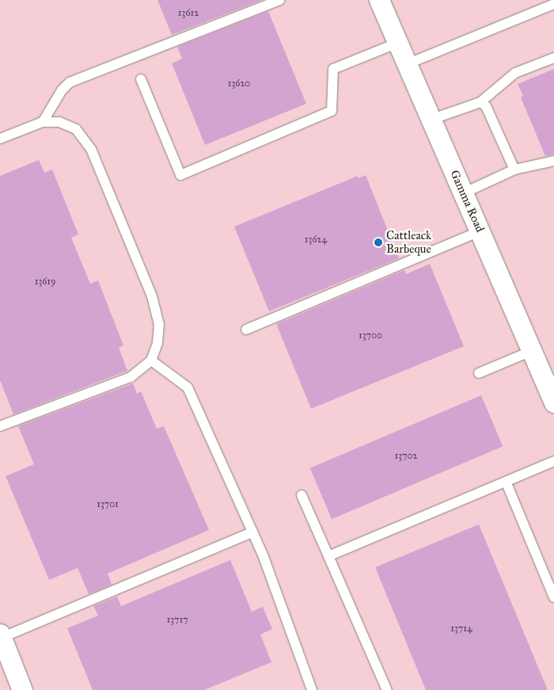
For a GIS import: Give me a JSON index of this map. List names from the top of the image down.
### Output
{
  "streets": {
    "street": ["Gamma Road"]
  },
  "places": ["Cattleack Barbeque"],
  "house_numbers": [
    "13612",
    "13620",
    "13624",
    "13619",
    "13700",
    "13702",
    "13701",
    "13717",
    "13714"
  ]
}
